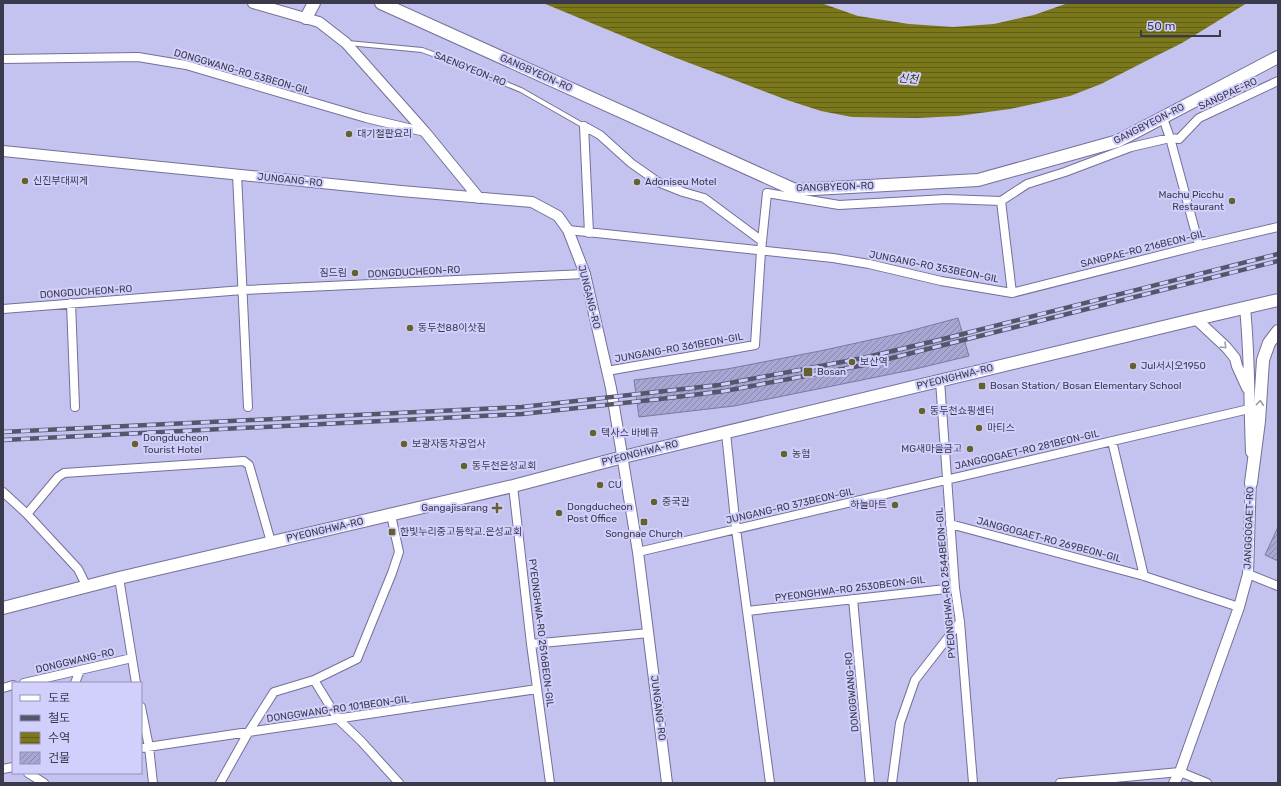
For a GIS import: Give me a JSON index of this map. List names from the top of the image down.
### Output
{
  "streets": {
    "main road": ["GANGBYEON-RO", "PYEONGHWA-RO"],
    "street": [
      "DONGGWANG-RO 53BEON-GIL",
      "SANGPAE-RO",
      "JUNGANG-RO",
      "SANGPAE-RO 216BEON-GIL",
      "JUNGANG-RO 353BEON-GIL",
      "DONGDUCHEON-RO",
      "JUNGANG-RO 361BEON-GIL",
      "JANGGOGAET-RO 281BEON-GIL",
      "JUNGANG-RO 373BEON-GIL",
      "JANGGOGAET-RO",
      "JANGGOGAET-RO 269BEON-GIL",
      "PYEONGHWA-RO 2544BEON-GIL",
      "PYEONGHWA-RO 2530BEON-GIL",
      "PYEONGHWA-RO 2516BEON-GIL",
      "DONGGWANG-RO",
      "DONGGWANG-RO 101BEON-GIL"
    ],
    "lane": ["SAENGYEON-RO"]
  },
  "crossings": [
    ["JUNGANG-RO", "JUNGANG-RO 353BEON-GIL"],
    ["JUNGANG-RO", "DONGDUCHEON-RO"],
    ["JUNGANG-RO", "JUNGANG-RO 361BEON-GIL"],
    ["JUNGANG-RO", "PYEONGHWA-RO"],
    ["JUNGANG-RO", "JUNGANG-RO 373BEON-GIL"],
    ["SANGPAE-RO 216BEON-GIL", "JUNGANG-RO 353BEON-GIL"],
    ["JUNGANG-RO 353BEON-GIL", "JUNGANG-RO 361BEON-GIL"],
    ["PYEONGHWA-RO", "JANGGOGAET-RO"],
    ["PYEONGHWA-RO", "PYEONGHWA-RO 2544BEON-GIL"],
    ["PYEONGHWA-RO", "PYEONGHWA-RO 2516BEON-GIL"],
    ["JANGGOGAET-RO 281BEON-GIL", "JUNGANG-RO 373BEON-GIL"],
    ["JANGGOGAET-RO 281BEON-GIL", "JANGGOGAET-RO"],
    ["JANGGOGAET-RO 281BEON-GIL", "JANGGOGAET-RO 269BEON-GIL"],
    ["JANGGOGAET-RO 281BEON-GIL", "PYEONGHWA-RO 2544BEON-GIL"],
    ["JUNGANG-RO 373BEON-GIL", "PYEONGHWA-RO 2544BEON-GIL"],
    ["JANGGOGAET-RO", "JANGGOGAET-RO 269BEON-GIL"],
    ["JANGGOGAET-RO 269BEON-GIL", "PYEONGHWA-RO 2544BEON-GIL"],
    ["PYEONGHWA-RO 2544BEON-GIL", "PYEONGHWA-RO 2530BEON-GIL"],
    ["PYEONGHWA-RO 2530BEON-GIL", "DONGGWANG-RO"],
    ["PYEONGHWA-RO 2516BEON-GIL", "DONGGWANG-RO 101BEON-GIL"]
  ],
  "water": ["신천"],
  "places": {
    "other": [
      "대기철판요리",
      "신진부대찌게",
      "Adoniseu Motel",
      "Machu Picchu Restaurant",
      "짐드림",
      "동두천88이삿짐",
      "보산역",
      "Jul서시오1950",
      "동두천쇼핑센터",
      "마티스",
      "텍사스 바베큐",
      "Dongducheon Tourist Hotel",
      "보광자동차공업사",
      "MG새마을금고",
      "농협",
      "동두천은성교회",
      "CU",
      "중국관",
      "하늘마트",
      "Dongducheon Post Office"
    ],
    "transit": [
      "Bosan",
      "Bosan Station/ Bosan Elementary School",
      "Songnae Church",
      "한빛누리중고등학교.은성교회"
    ],
    "health": ["Gangajisarang"]
  },
  "legend": [
    "도로",
    "철도",
    "수역",
    "건물"
  ],
  "scale_bar": "50 m"
}
